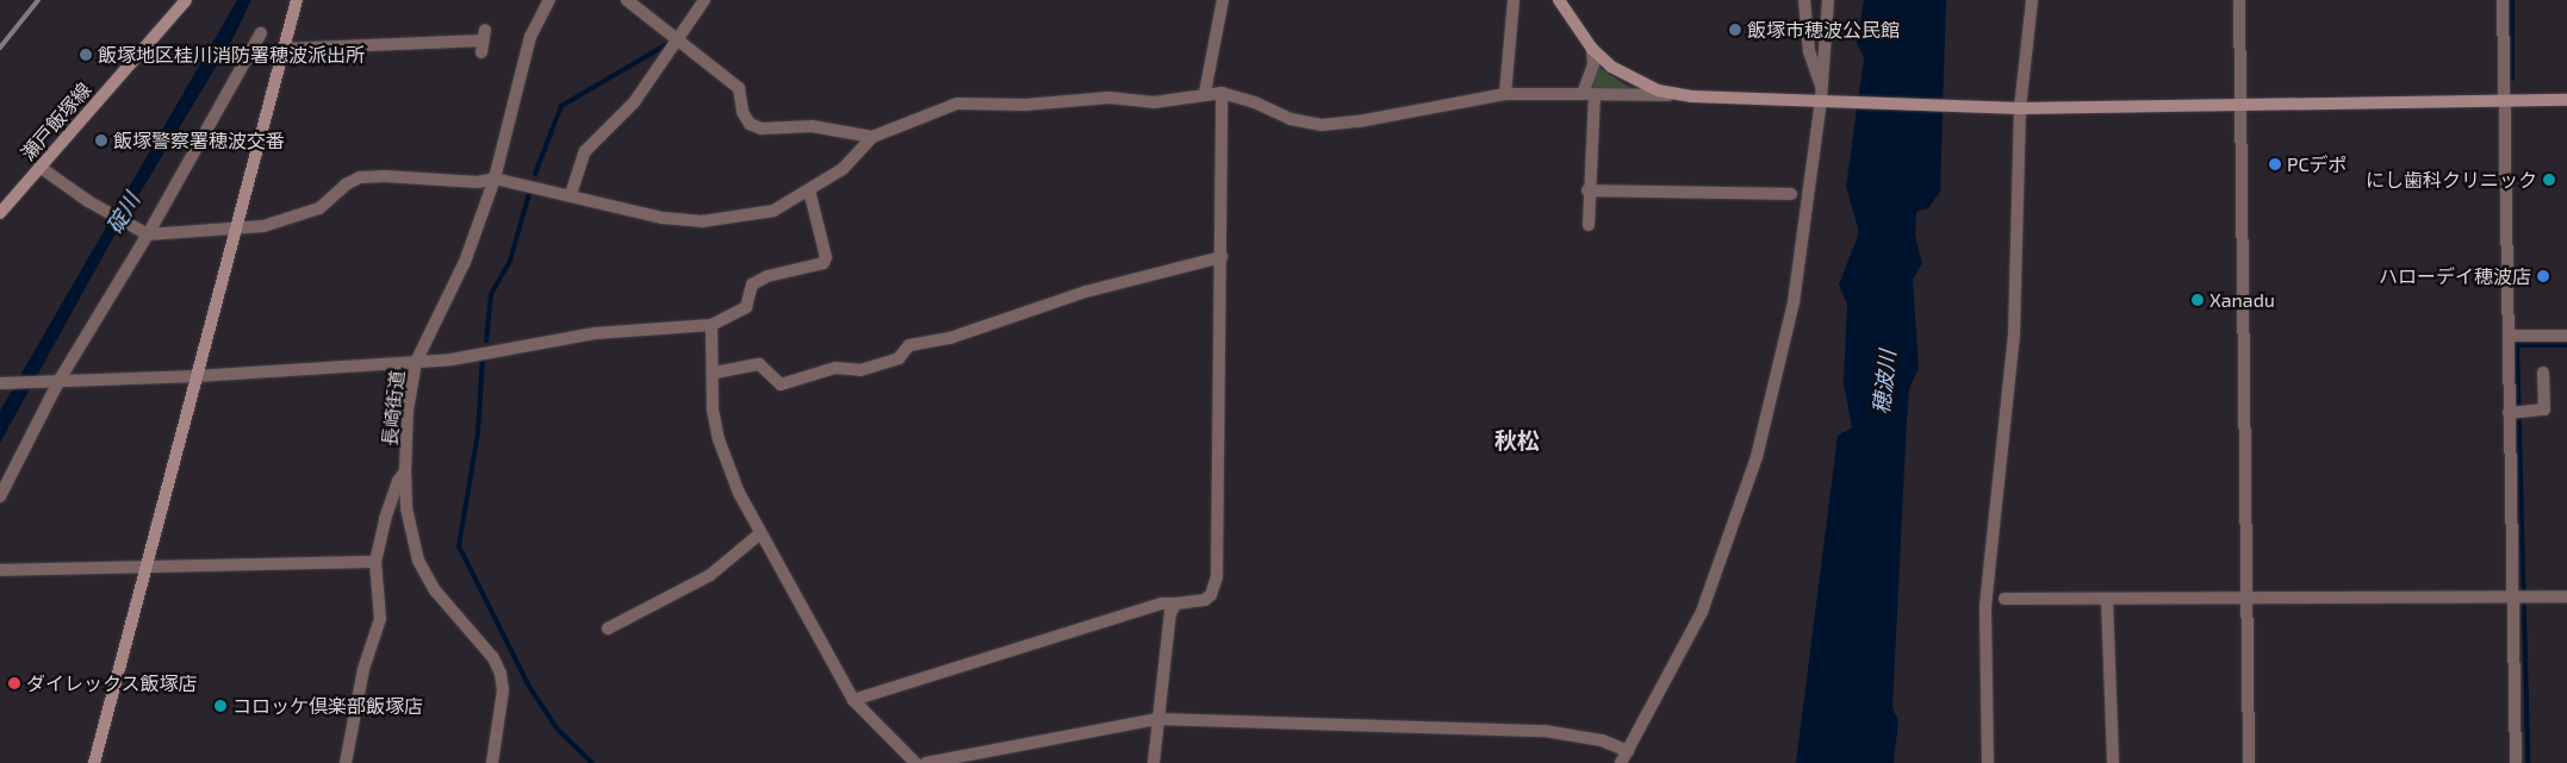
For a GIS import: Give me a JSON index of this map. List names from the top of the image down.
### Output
{
  "streets": {
    "street": ["瀬戸飯塚線", "長崎街道"]
  },
  "districts": ["秋松"],
  "water": ["碇川", "穂波川"],
  "places": [
    "飯塚市穂波公民館",
    "飯塚地区桂川消防署穂波派出所",
    "飯塚警察署穂波交番",
    "PCデポ",
    "にし歯科クリニック",
    "ハローデイ穂波店",
    "Xanadu",
    "ダイレックス飯塚店",
    "コロッケ倶楽部飯塚店"
  ]
}
